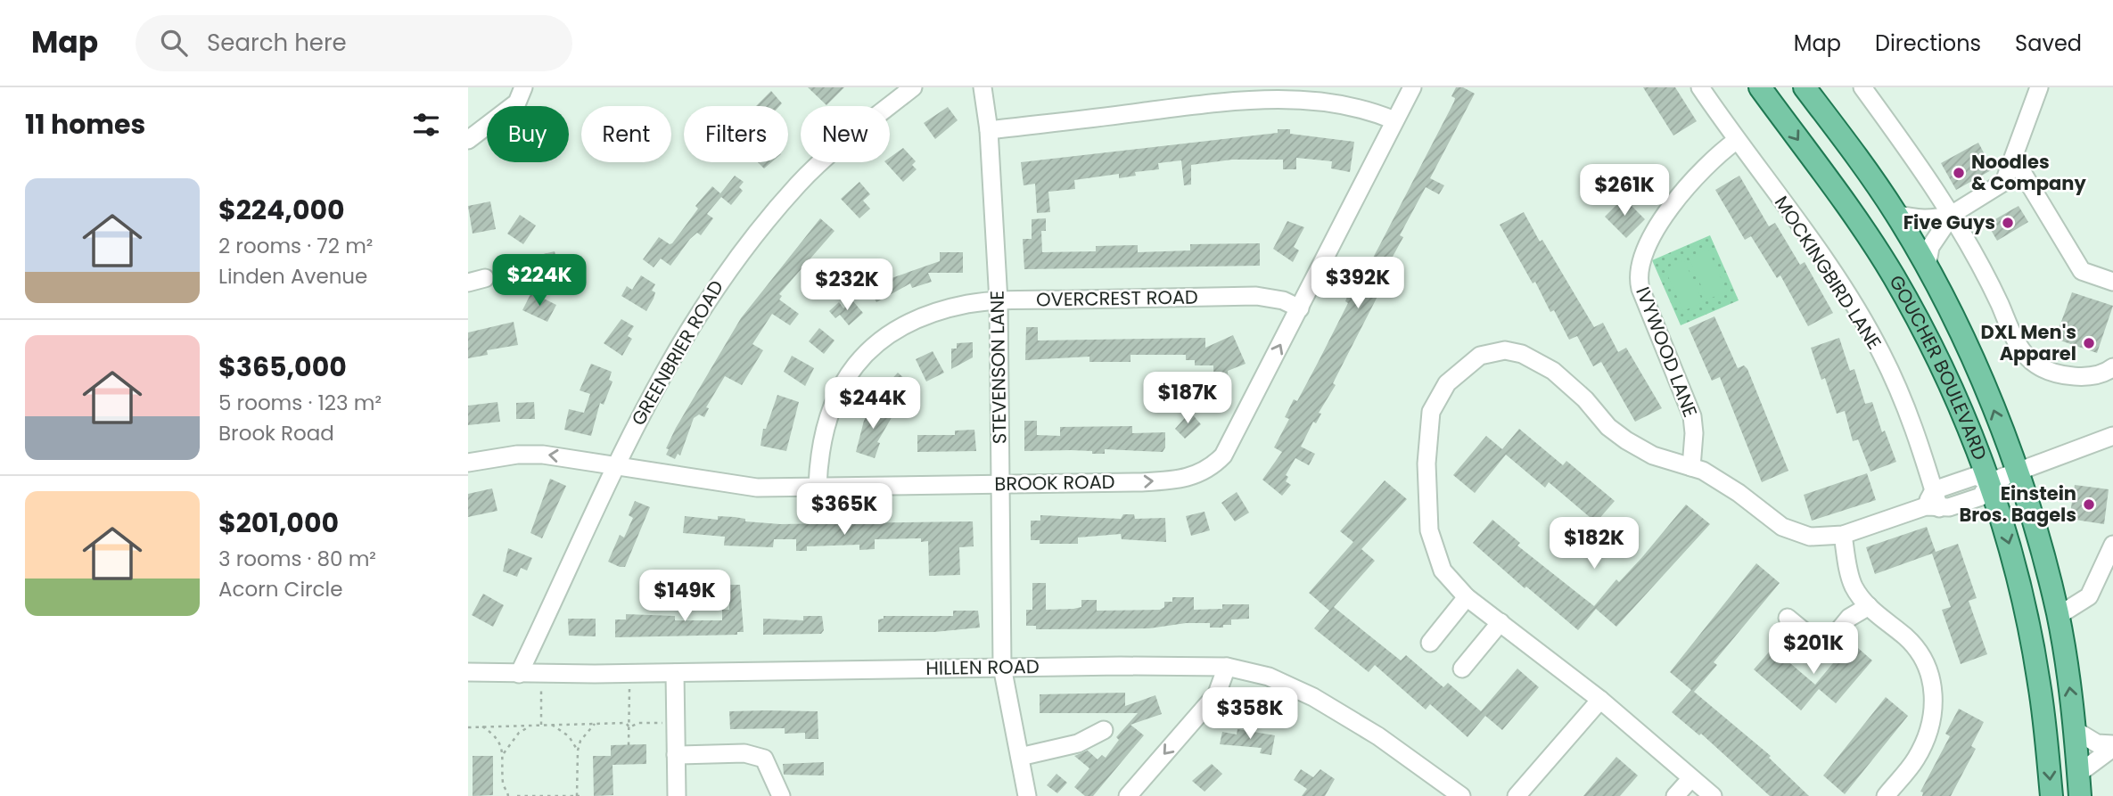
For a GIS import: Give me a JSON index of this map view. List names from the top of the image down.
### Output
{
  "streets": {
    "main road": ["GOUCHER BOULEVARD"],
    "street": [
      "MOCKINGBIRD LANE",
      "OVERCREST ROAD",
      "IVYWOOD LANE",
      "GREENBRIER ROAD",
      "STEVENSON LANE",
      "BROOK ROAD",
      "HILLEN ROAD"
    ]
  },
  "crossings": [
    ["MOCKINGBIRD LANE", "IVYWOOD LANE"],
    ["OVERCREST ROAD", "STEVENSON LANE"],
    ["OVERCREST ROAD", "BROOK ROAD"],
    ["GREENBRIER ROAD", "BROOK ROAD"],
    ["GREENBRIER ROAD", "HILLEN ROAD"],
    ["STEVENSON LANE", "BROOK ROAD"],
    ["STEVENSON LANE", "HILLEN ROAD"]
  ],
  "places": [
    "Noodles & Company",
    "Five Guys",
    "DXL Men's Apparel",
    "Einstein Bros. Bagels"
  ],
  "page": {
    "header": "Map",
    "search": "Search here",
    "nav": ["Map", "Directions", "Saved"],
    "heading": "11 homes",
    "chip": [
      "Buy",
      "Rent",
      "Filters",
      "New"
    ],
    "list": [
      {
        "name": "$224,000",
        "note": "2 rooms · 72 m² · Linden Avenue"
      },
      {
        "name": "$365,000",
        "note": "5 rooms · 123 m² · Brook Road"
      },
      {
        "name": "$201,000",
        "note": "3 rooms · 80 m² · Acorn Circle"
      }
    ],
    "price": [
      "$261K",
      "$224K",
      "$392K",
      "$232K",
      "$187K",
      "$244K",
      "$365K",
      "$182K",
      "$149K",
      "$201K",
      "$358K"
    ]
  }
}
